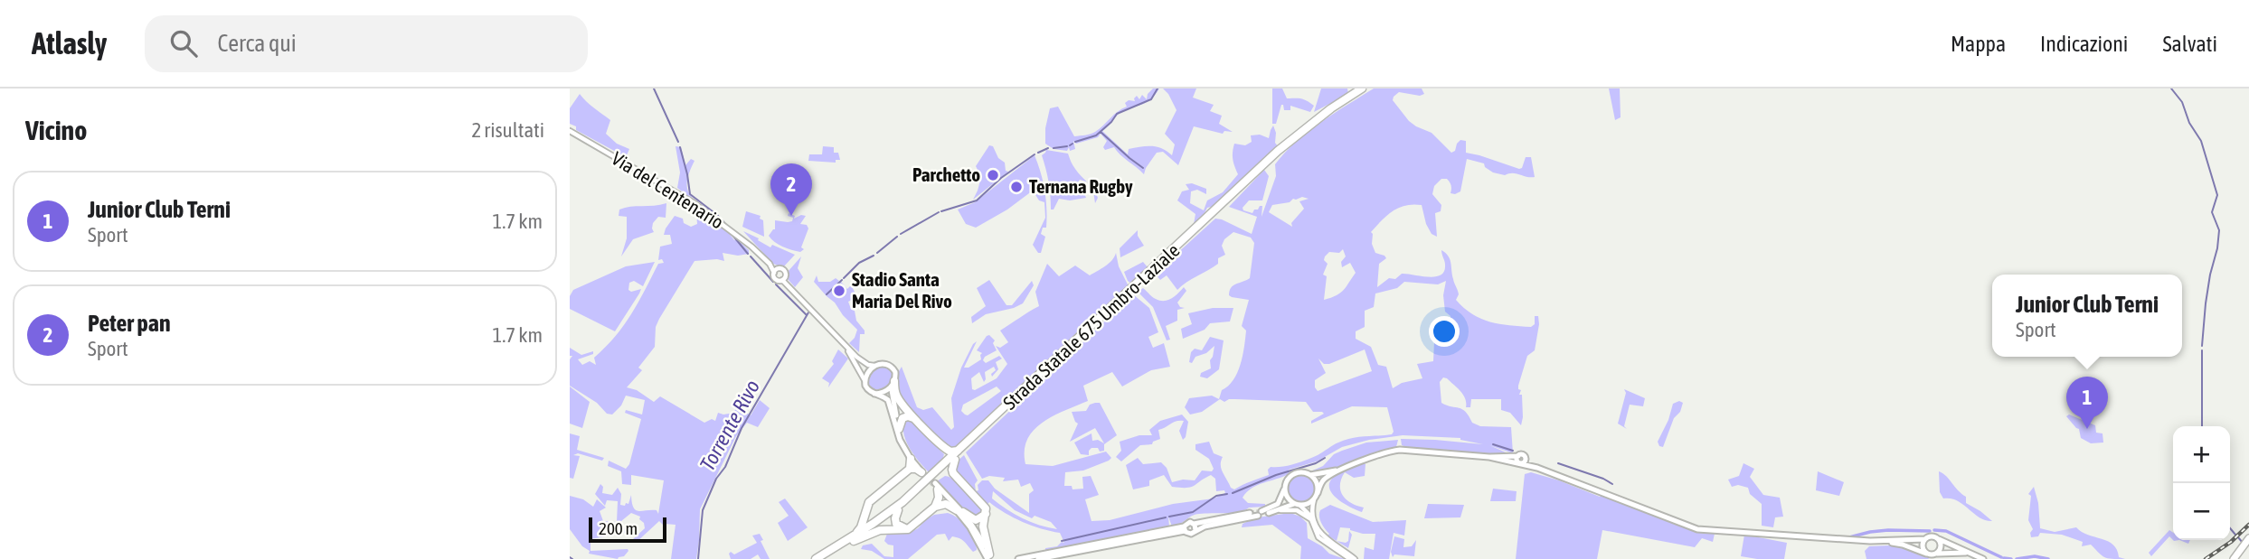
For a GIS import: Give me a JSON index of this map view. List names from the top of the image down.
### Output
{
  "streets": {
    "highway": ["Strada Statale 675 Umbro-Laziale"],
    "street": ["Via del Centenario"]
  },
  "water": ["Torrente Rivo"],
  "places": ["Parchetto", "Ternana Rugby", "Stadio Santa Maria Del Rivo"],
  "scale_bar": "200 m",
  "page": {
    "header": "Atlasly",
    "search": "Cerca qui",
    "nav": ["Mappa", "Indicazioni", "Salvati"],
    "heading": ["Vicino", "2 risultati"],
    "pins": ["2", "1"],
    "list": [
      {
        "mark": "1",
        "name": "Junior Club Terni",
        "note": "Sport",
        "value": "1.7 km"
      },
      {
        "mark": "2",
        "name": "Peter pan",
        "note": "Sport",
        "value": "1.7 km"
      }
    ],
    "popup": ["Junior Club Terni", "Sport"],
    "map_buttons": ["+", "−"],
    "scale": "200 m"
  }
}
